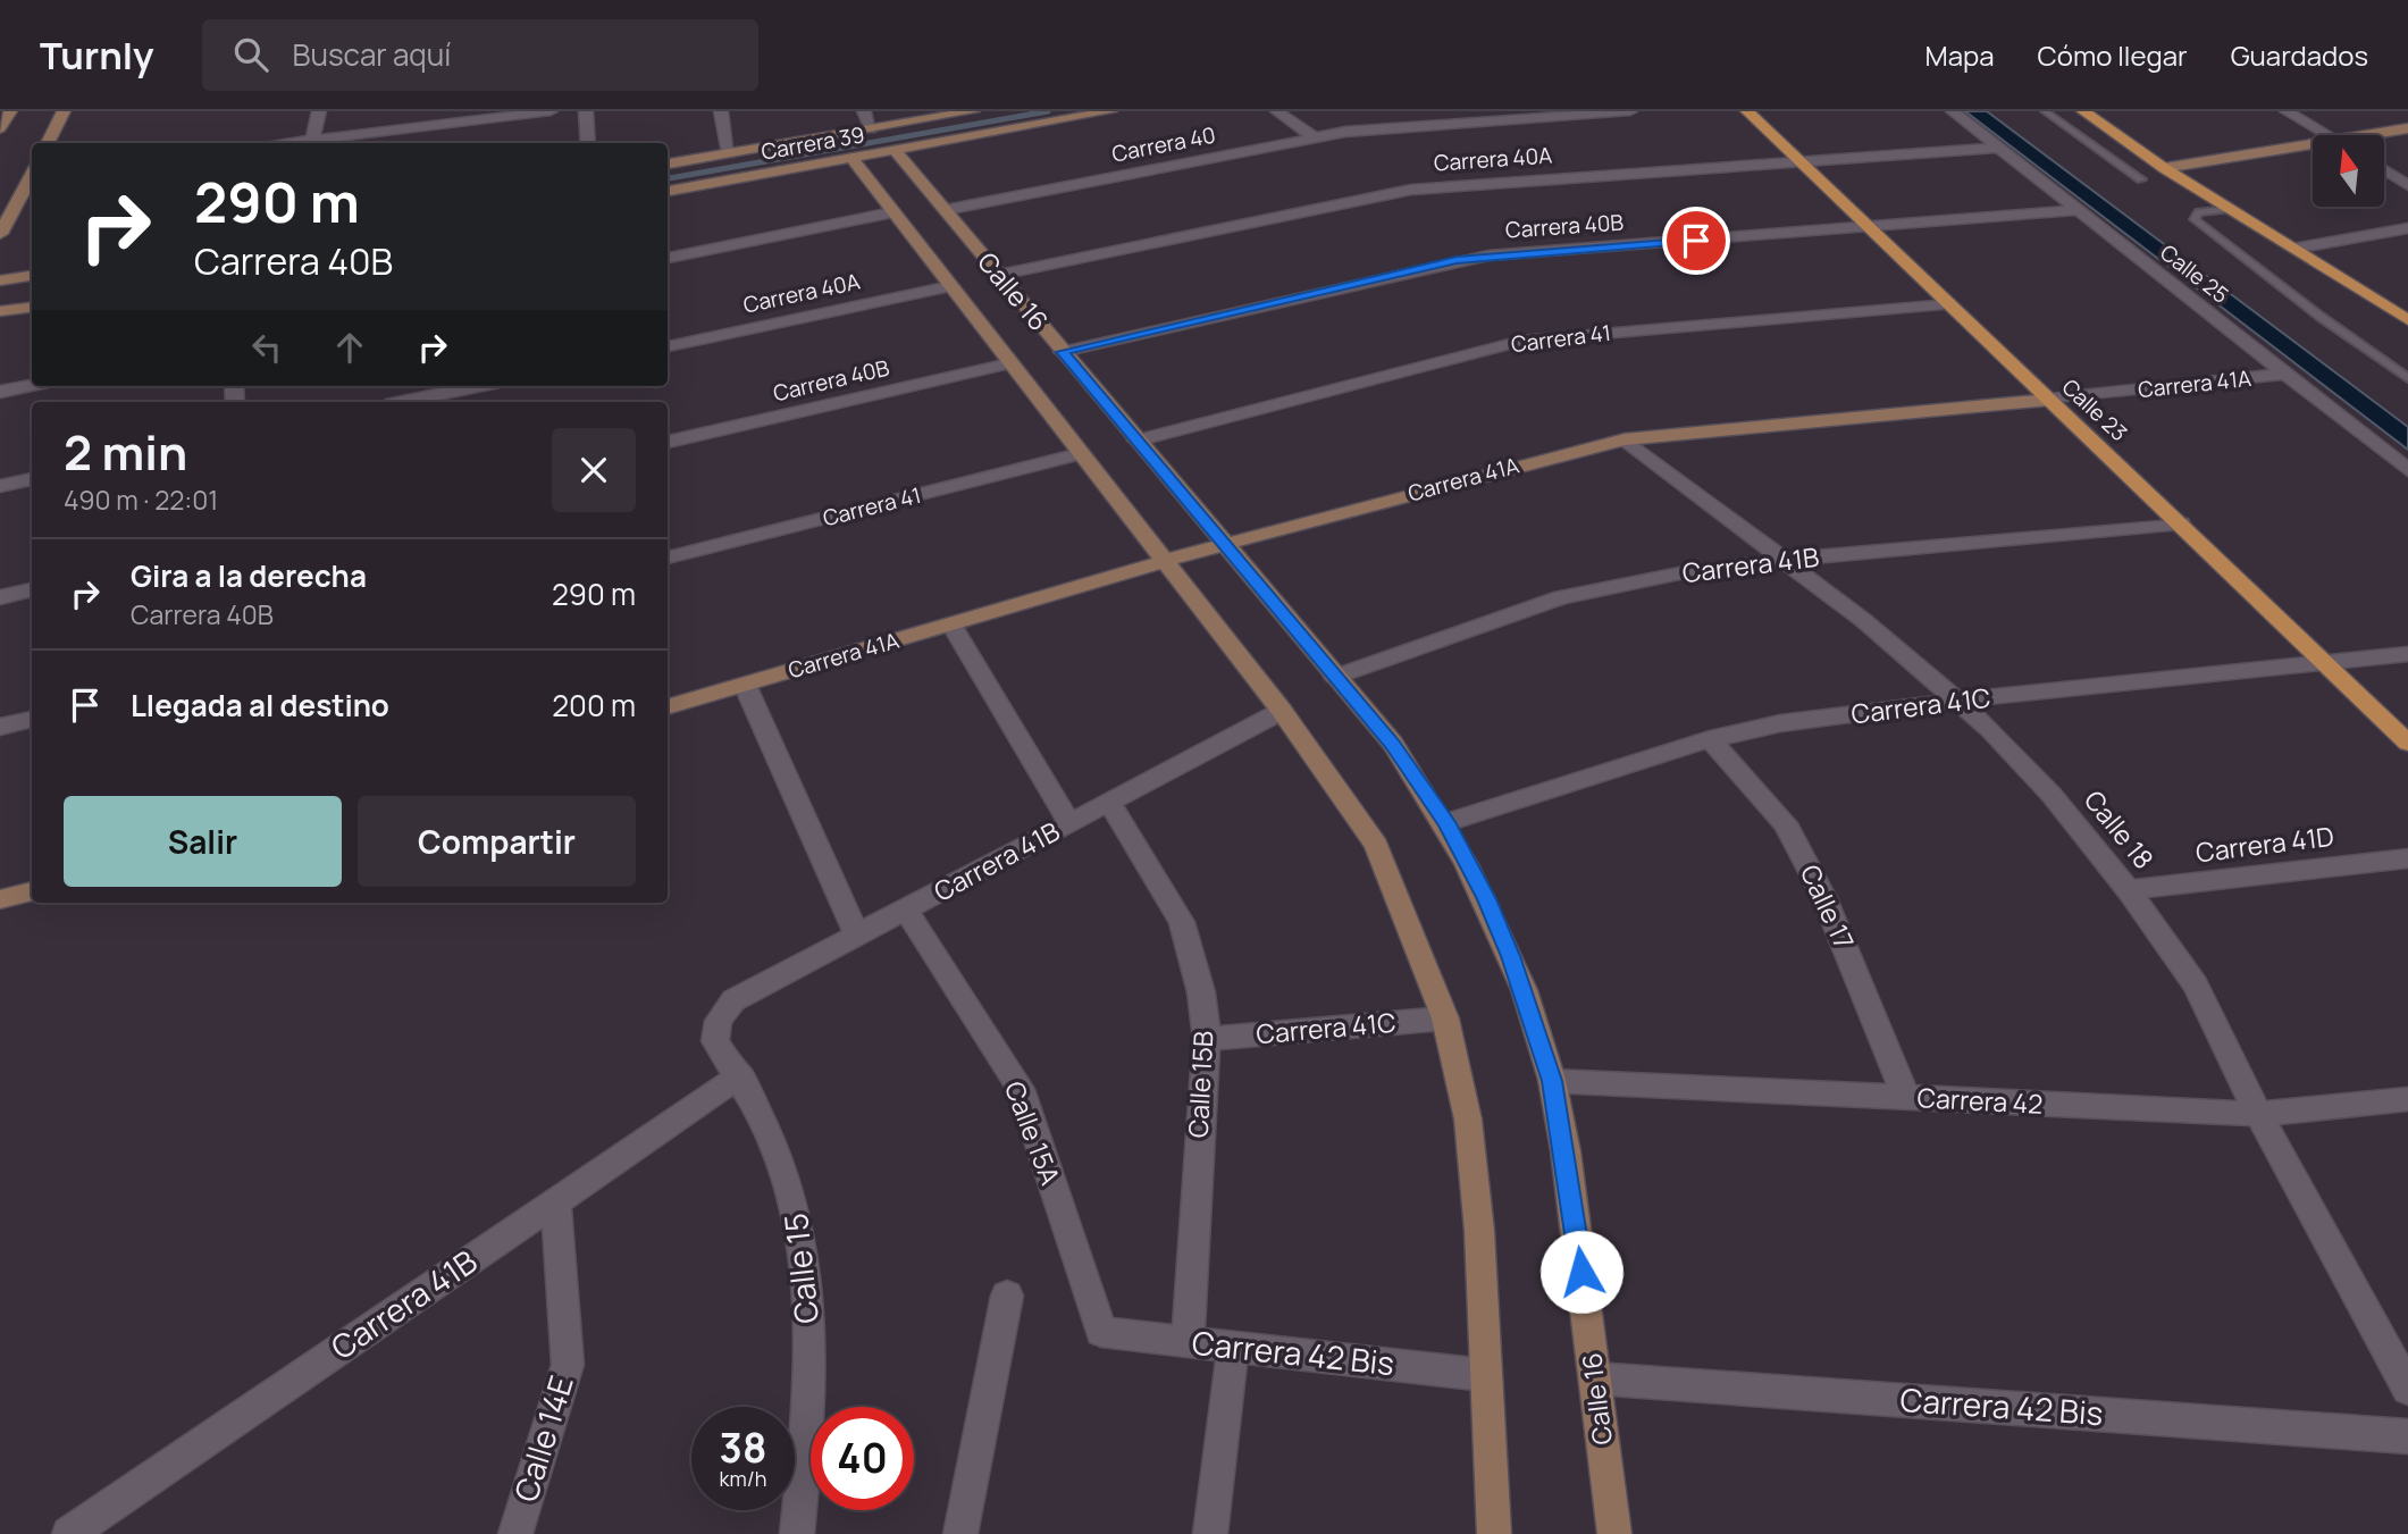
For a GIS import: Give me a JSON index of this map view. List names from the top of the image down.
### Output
{
  "streets": {
    "main road": ["Calle 23"],
    "street": [
      "Carrera 39",
      "Carrera 40",
      "Carrera 40A",
      "Carrera 40B",
      "Calle 25",
      "Calle 16",
      "Carrera 41",
      "Carrera 41A",
      "Carrera 41B",
      "Carrera 41C",
      "Calle 18",
      "Carrera 41D",
      "Calle 17",
      "Calle 15B",
      "Carrera 42",
      "Calle 15A",
      "Calle 15",
      "Carrera 42 Bis",
      "Calle 14E"
    ]
  },
  "crossings": [
    ["Carrera 39", "Calle 16"],
    ["Carrera 40", "Calle 16"],
    ["Carrera 40A", "Calle 25"],
    ["Carrera 40A", "Calle 16"],
    ["Carrera 40A", "Calle 23"],
    ["Carrera 40B", "Calle 25"],
    ["Carrera 40B", "Calle 16"],
    ["Carrera 40B", "Calle 23"],
    ["Calle 25", "Carrera 41A"],
    ["Calle 16", "Carrera 41"],
    ["Calle 16", "Carrera 41A"],
    ["Calle 16", "Carrera 41B"],
    ["Calle 16", "Carrera 41C"],
    ["Calle 16", "Carrera 42"],
    ["Calle 16", "Carrera 42 Bis"],
    ["Carrera 41", "Calle 23"],
    ["Carrera 41A", "Calle 23"],
    ["Carrera 41A", "Calle 18"],
    ["Calle 23", "Carrera 41B"],
    ["Calle 23", "Carrera 41C"],
    ["Carrera 41B", "Calle 18"],
    ["Carrera 41B", "Calle 15B"],
    ["Carrera 41B", "Calle 15A"],
    ["Carrera 41B", "Calle 15"],
    ["Carrera 41B", "Calle 14E"],
    ["Carrera 41C", "Calle 18"],
    ["Carrera 41C", "Calle 17"],
    ["Carrera 41C", "Calle 15B"],
    ["Calle 18", "Carrera 41D"],
    ["Calle 18", "Carrera 42"],
    ["Calle 17", "Carrera 42"],
    ["Calle 15B", "Carrera 42 Bis"],
    ["Calle 15A", "Carrera 42 Bis"]
  ],
  "north": "top",
  "page": {
    "header": "Turnly",
    "search": "Buscar aquí",
    "nav": ["Mapa", "Cómo llegar", "Guardados"],
    "turn": ["290 m", "Carrera 40B"],
    "heading": ["2 min", "490 m · 22:01"],
    "list": [
      {
        "name": "Gira a la derecha",
        "note": "Carrera 40B",
        "value": "290 m"
      },
      {
        "name": "Llegada al destino",
        "value": "200 m"
      }
    ],
    "buttons": ["Salir", "Compartir"],
    "speed": "38 km/h",
    "limit": "40"
  }
}
